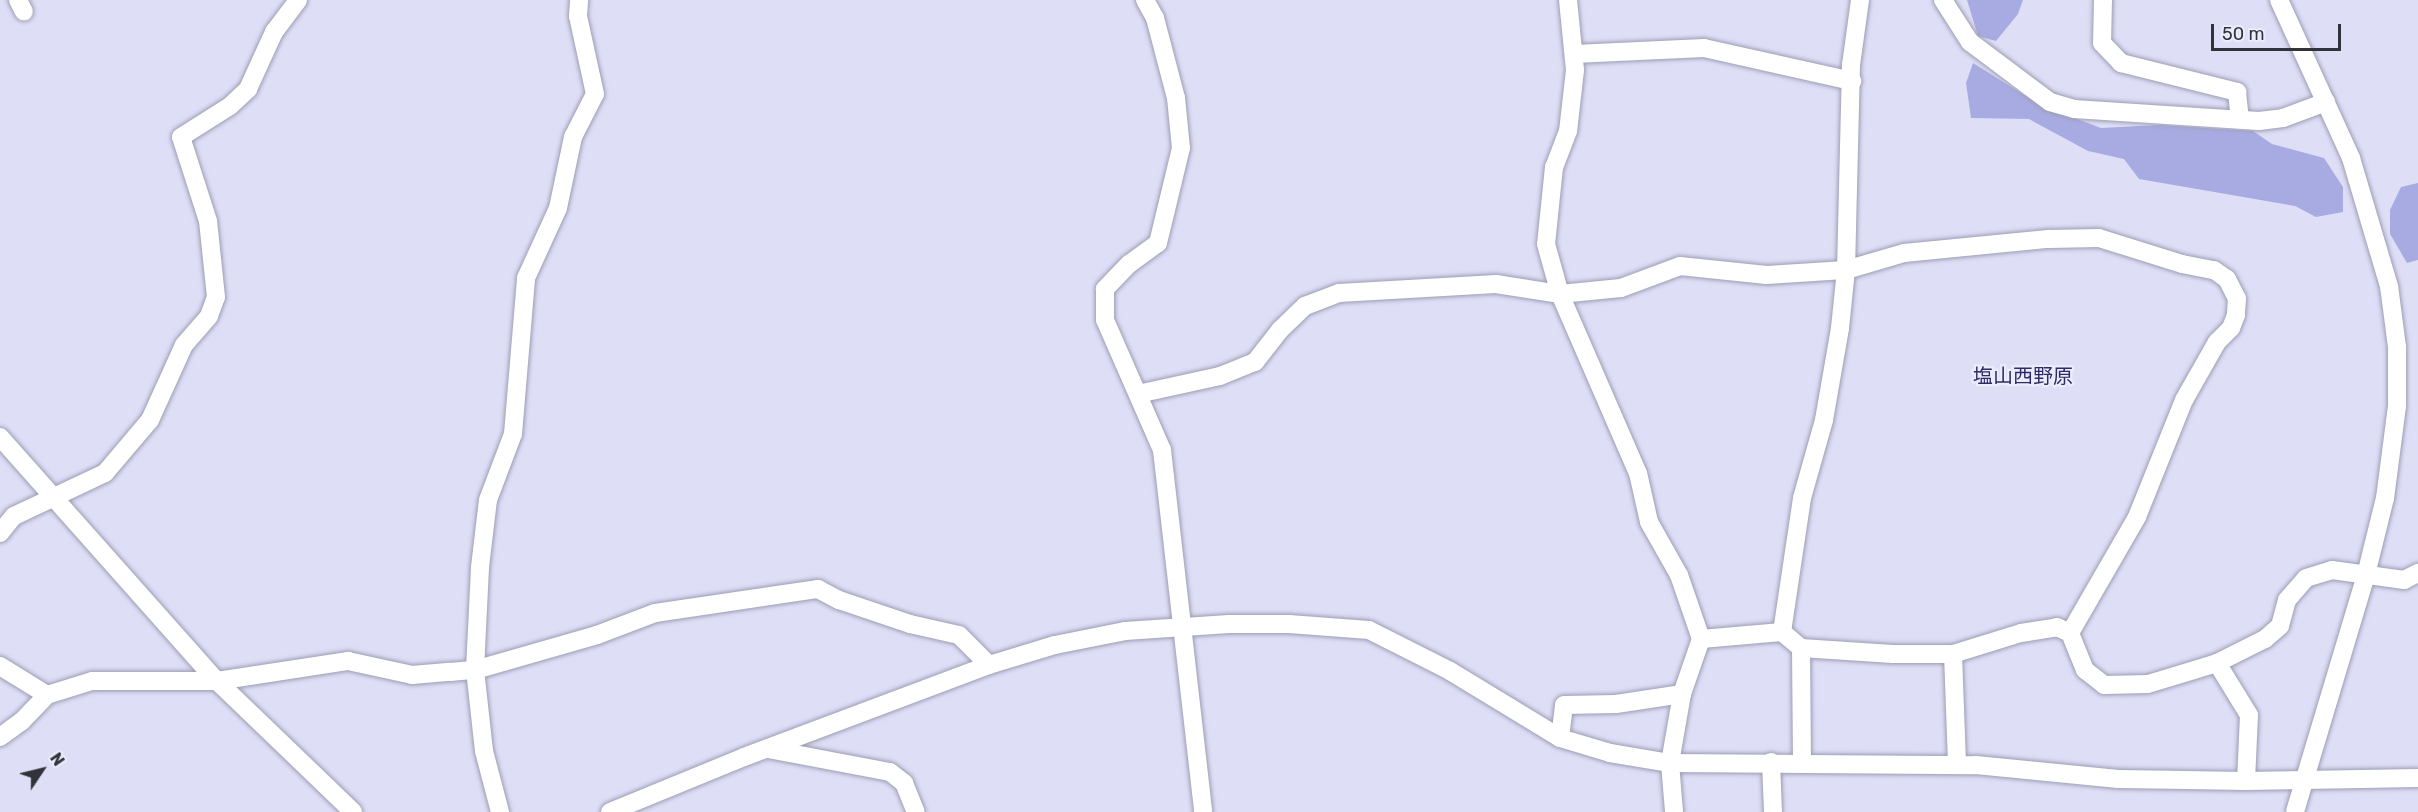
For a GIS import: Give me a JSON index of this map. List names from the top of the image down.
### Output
{
  "districts": ["塩山西野原"],
  "scale_bar": "50 m",
  "north": "top right"
}
